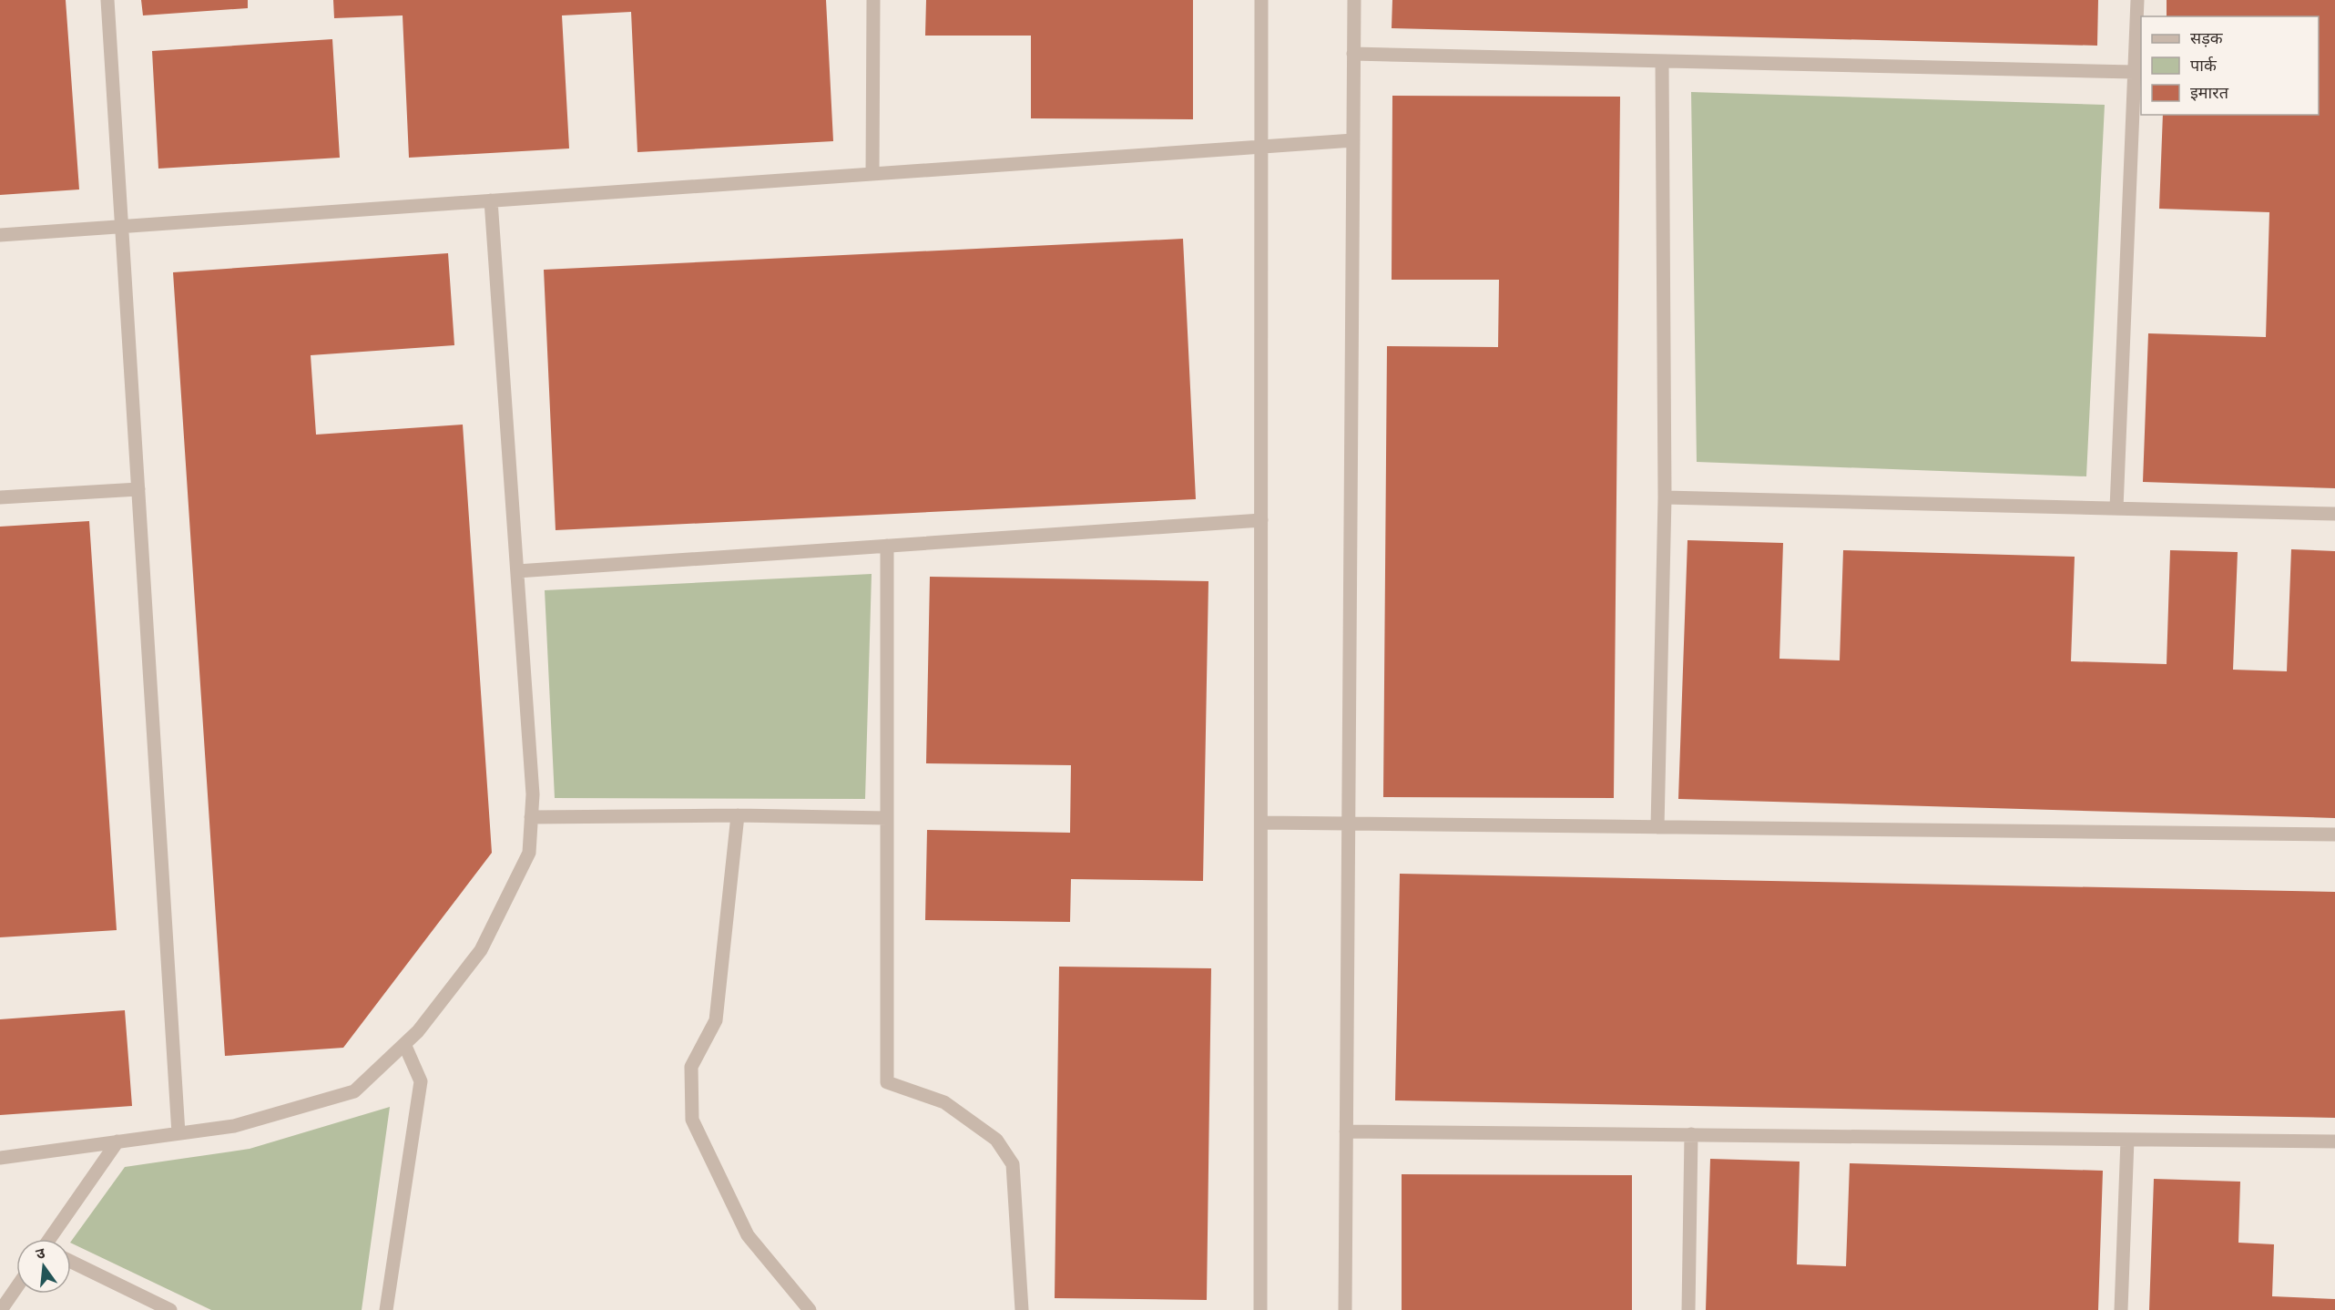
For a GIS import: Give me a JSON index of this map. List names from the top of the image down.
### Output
{
  "legend": ["सड़क", "पार्क", "इमारत"],
  "north": "top"
}
